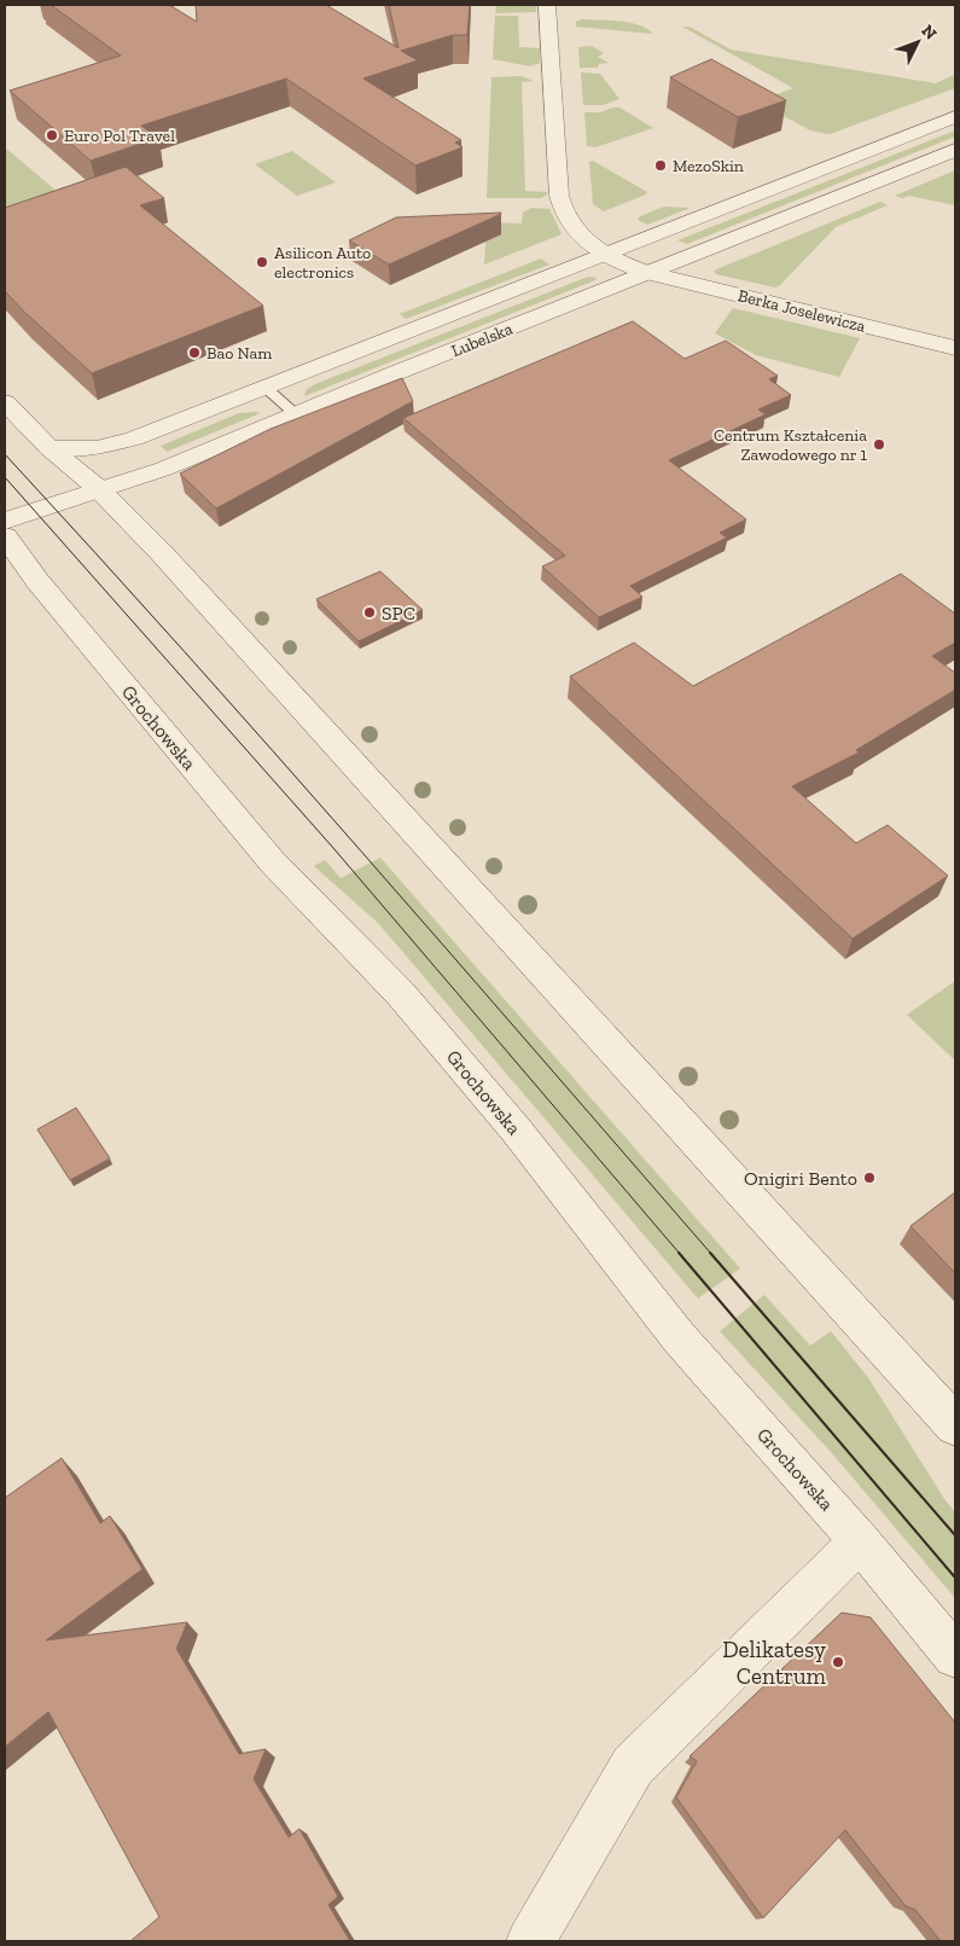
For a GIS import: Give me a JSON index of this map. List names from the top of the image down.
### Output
{
  "streets": {
    "street": ["Berka Joselewicza", "Lubelska", "Grochowska"]
  },
  "crossings": [
    ["Berka Joselewicza", "Lubelska"]
  ],
  "places": [
    "Euro Pol Travel",
    "MezoSkin",
    "Asilicon Auto electronics",
    "Bao Nam",
    "Centrum Kształcenia Zawodowego nr 1",
    "SPC",
    "Onigiri Bento",
    "Delikatesy Centrum"
  ],
  "north": "top right"
}
